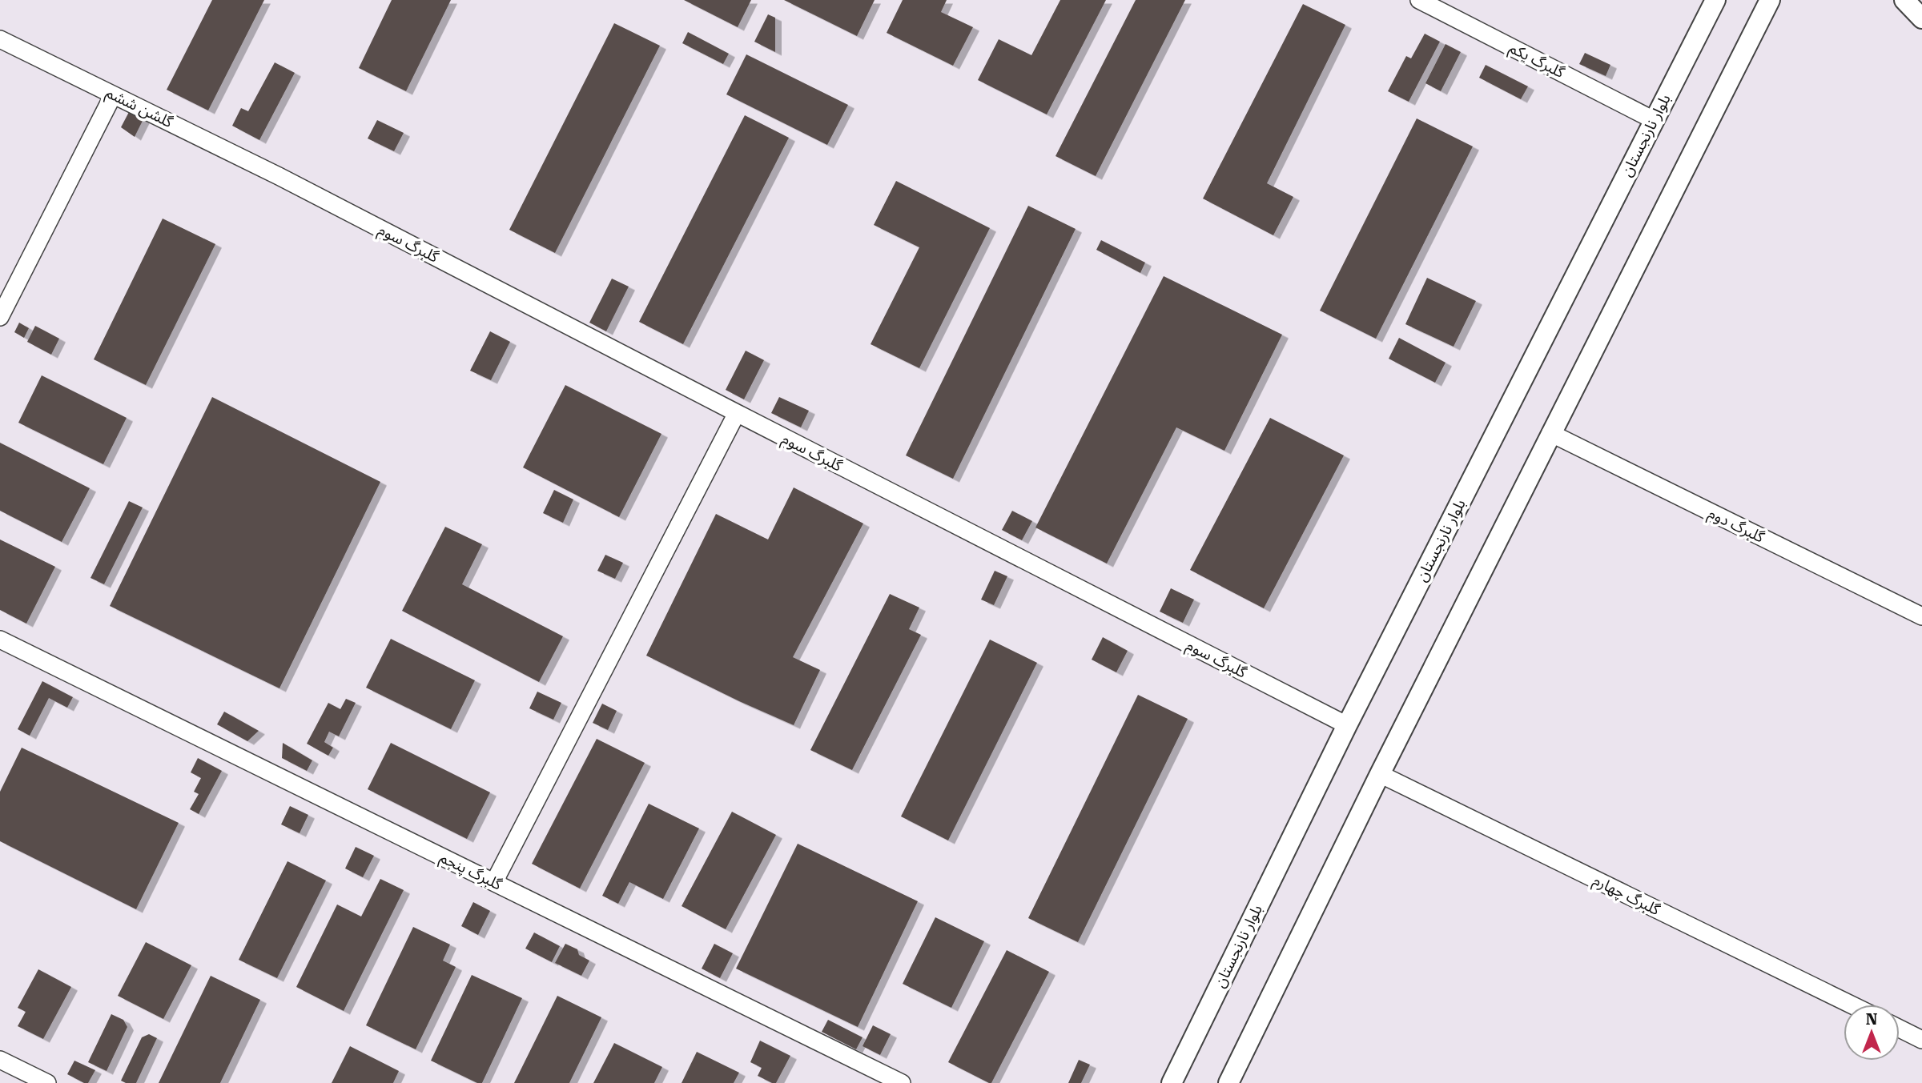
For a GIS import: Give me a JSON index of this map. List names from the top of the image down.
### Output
{
  "streets": {
    "street": [
      "گلبرگ یکم",
      "گلشن ششم",
      "بلوار نارنجستان",
      "گلبرگ سوم",
      "گلبرگ دوم",
      "گلبرگ پنجم",
      "گلبرگ چهارم"
    ]
  },
  "crossings": [
    ["گلبرگ یکم", "بلوار نارنجستان"],
    ["گلشن ششم", "گلبرگ سوم"],
    ["بلوار نارنجستان", "گلبرگ سوم"]
  ],
  "north": "top"
}
